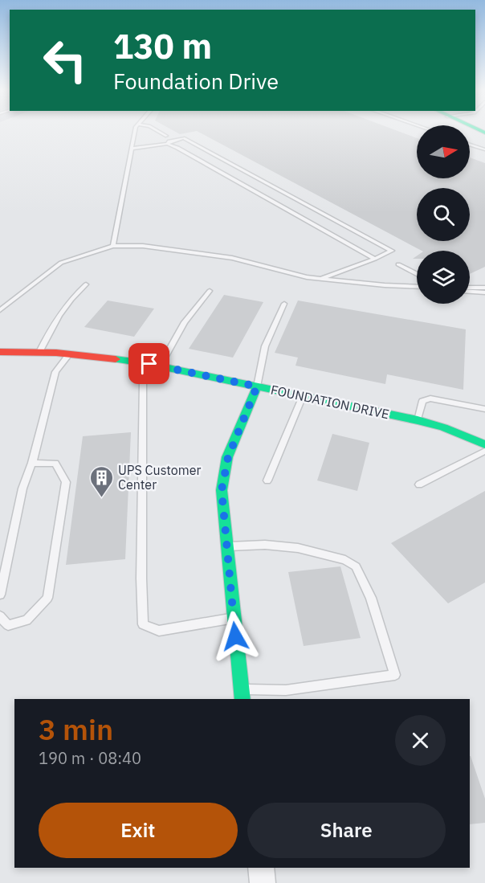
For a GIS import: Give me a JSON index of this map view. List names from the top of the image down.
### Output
{
  "streets": {
    "street": ["FOUNDATION DRIVE"]
  },
  "places": {
    "building": ["UPS Customer Center"]
  },
  "north": "right",
  "page": {
    "turn": ["130 m", "Foundation Drive"],
    "heading": ["3 min", "190 m · 08:40"],
    "buttons": ["Exit", "Share"]
  }
}
